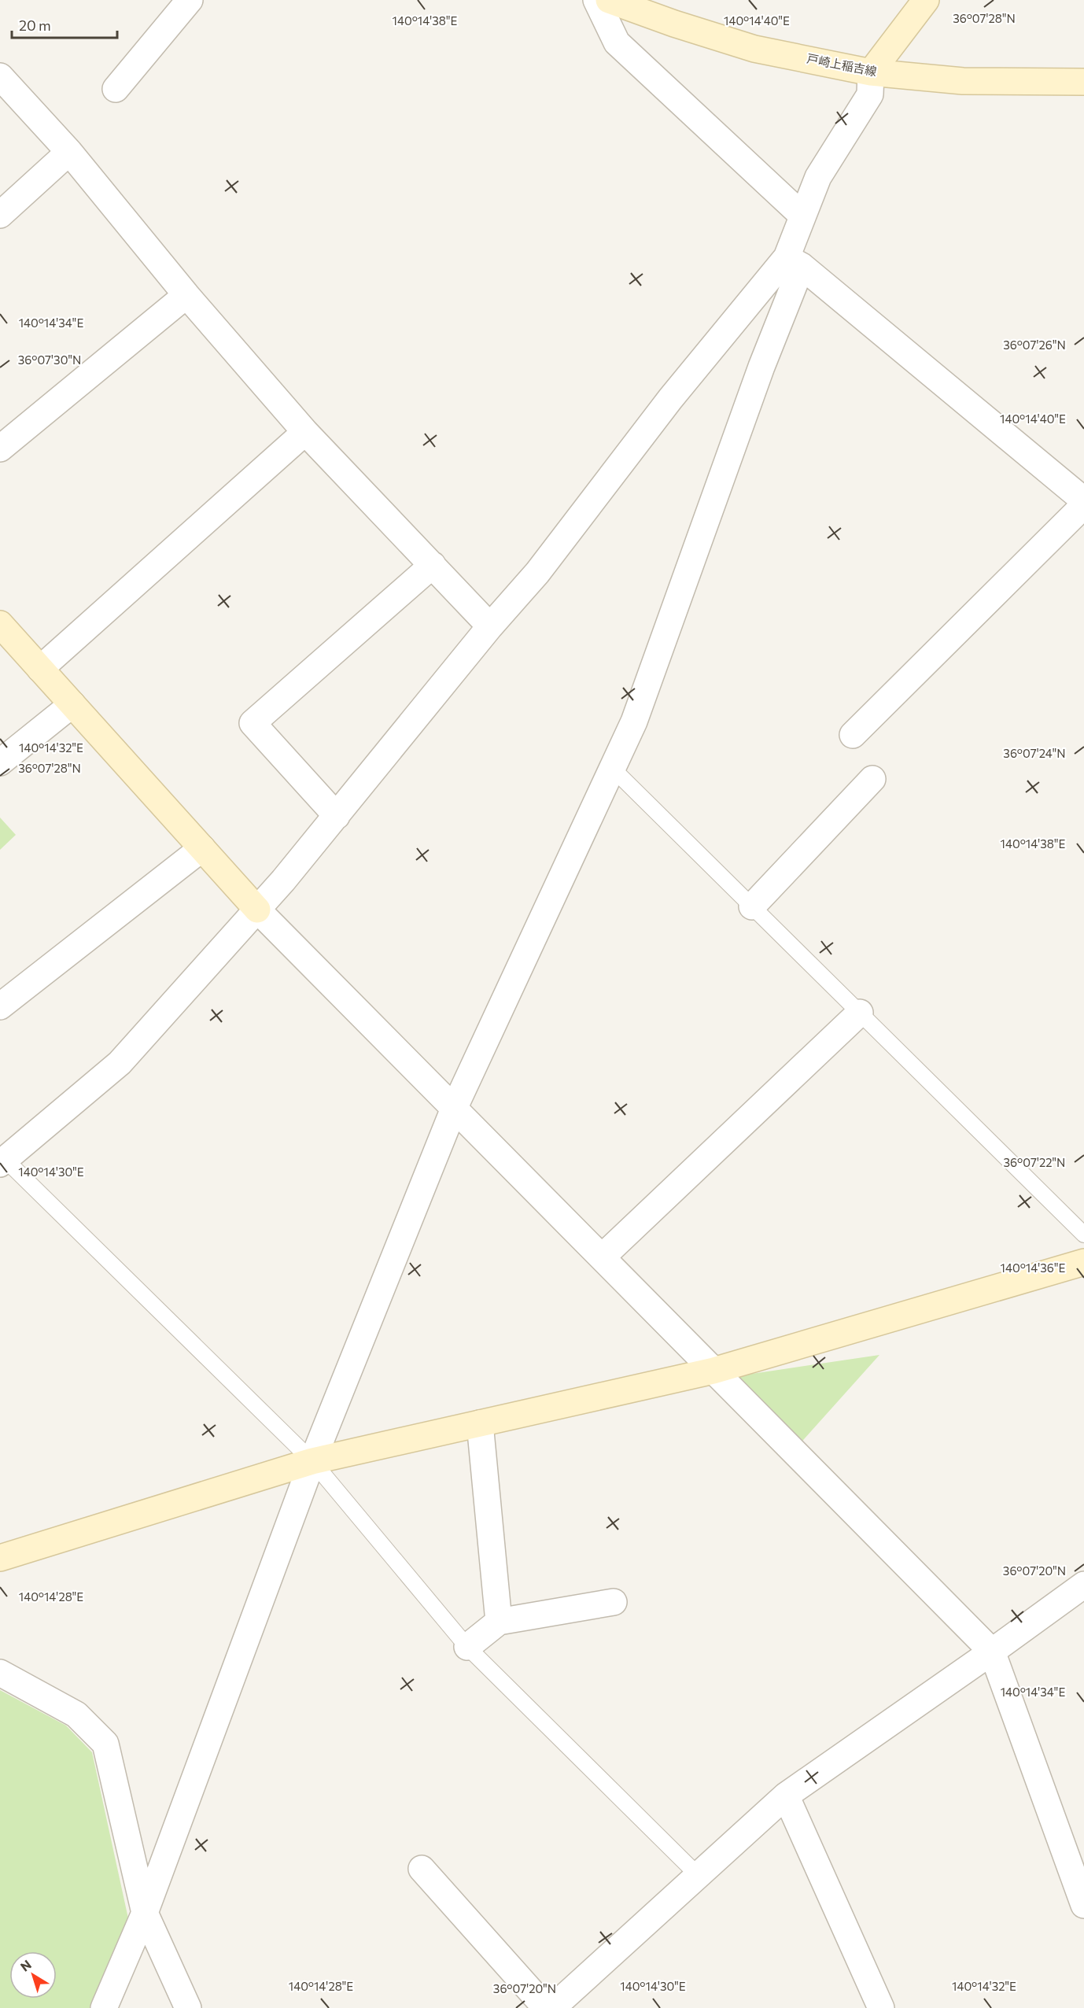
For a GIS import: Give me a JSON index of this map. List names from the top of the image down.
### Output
{
  "streets": {
    "street": ["戸崎上稲吉線"]
  },
  "scale_bar": "20 m",
  "north": "top left",
  "coordinates": [
    "36°07'28\"N",
    "140°14'38\"E",
    "140°14'40\"E",
    "140°14'34\"E",
    "36°07'26\"N",
    "36°07'30\"N",
    "140°14'32\"E",
    "36°07'24\"N",
    "36°07'22\"N",
    "140°14'30\"E",
    "140°14'36\"E",
    "36°07'20\"N",
    "140°14'28\"E"
  ]
}
